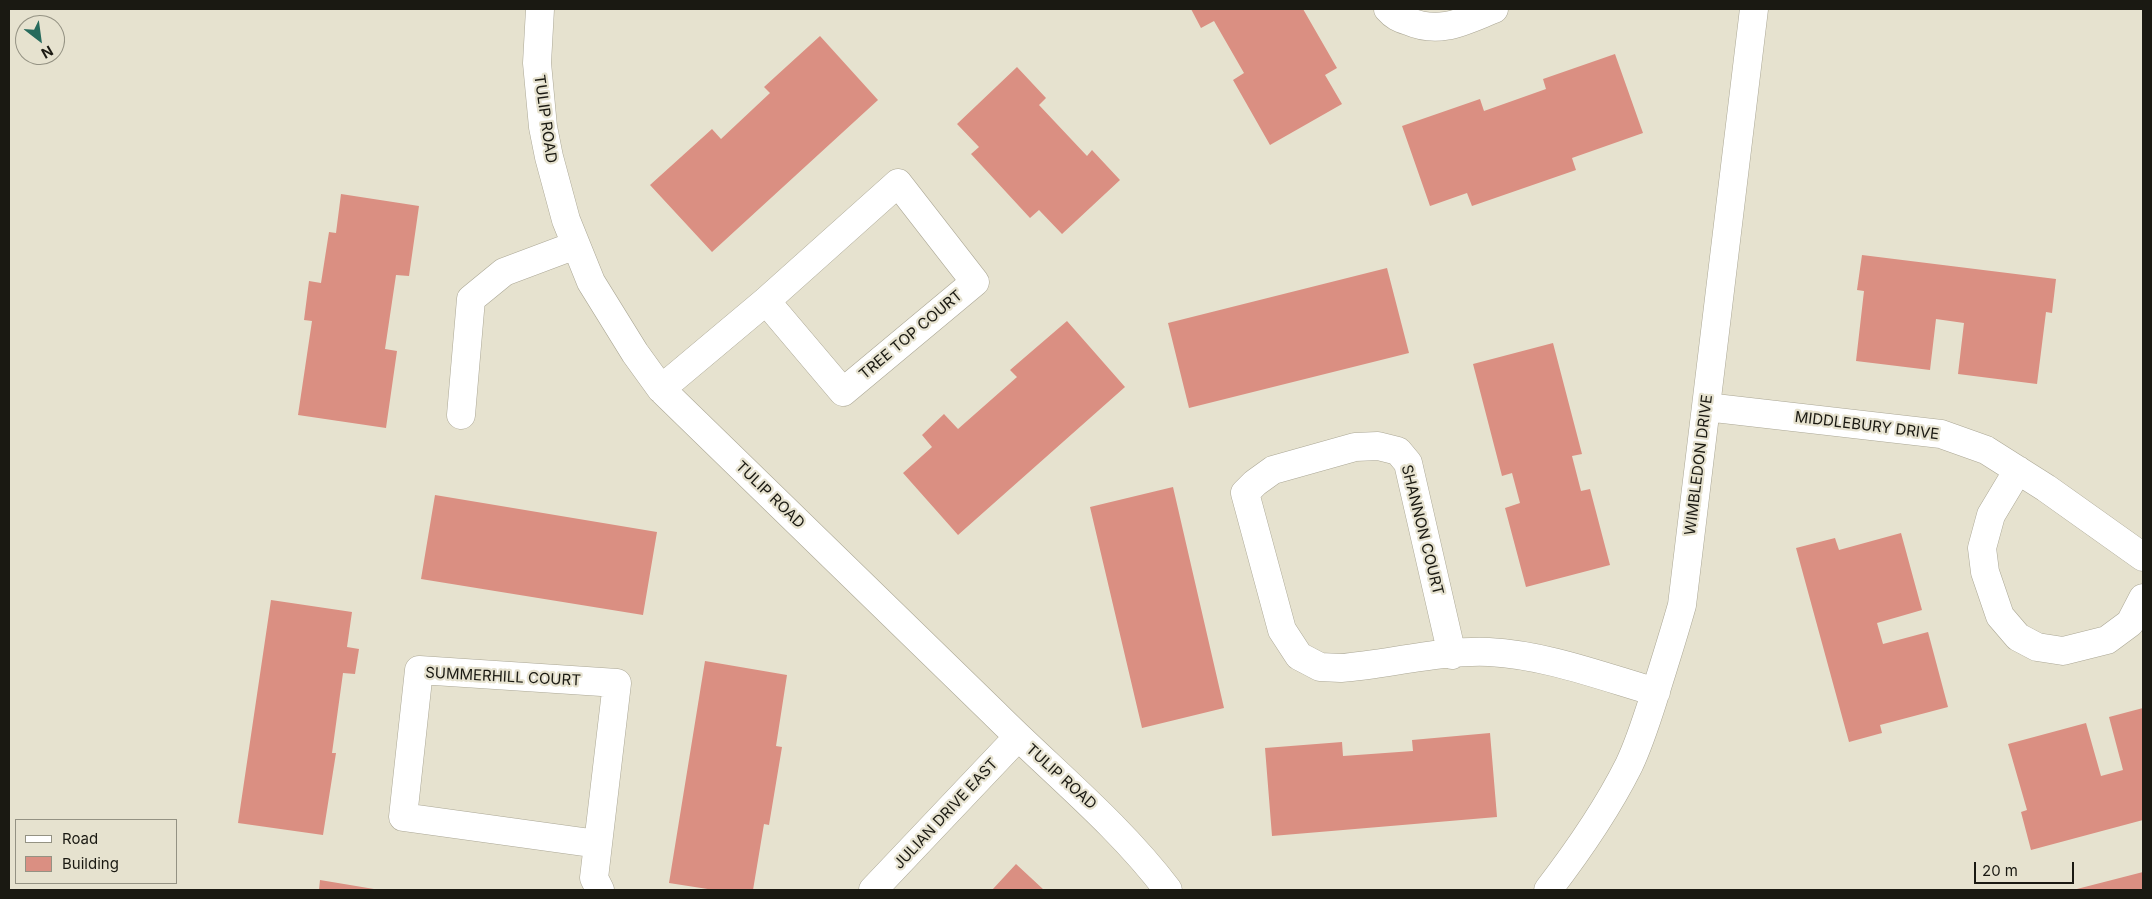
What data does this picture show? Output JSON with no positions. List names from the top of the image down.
{
  "streets": {
    "street": [
      "TULIP ROAD",
      "TREE TOP COURT",
      "MIDDLEBURY DRIVE",
      "WIMBLEDON DRIVE",
      "SHANNON COURT",
      "SUMMERHILL COURT",
      "JULIAN DRIVE EAST"
    ]
  },
  "crossings": [
    ["TULIP ROAD", "TREE TOP COURT"],
    ["TULIP ROAD", "JULIAN DRIVE EAST"],
    ["MIDDLEBURY DRIVE", "WIMBLEDON DRIVE"],
    ["WIMBLEDON DRIVE", "SHANNON COURT"]
  ],
  "legend": ["Road", "Building"],
  "scale_bar": "20 m",
  "north": "bottom right"
}
